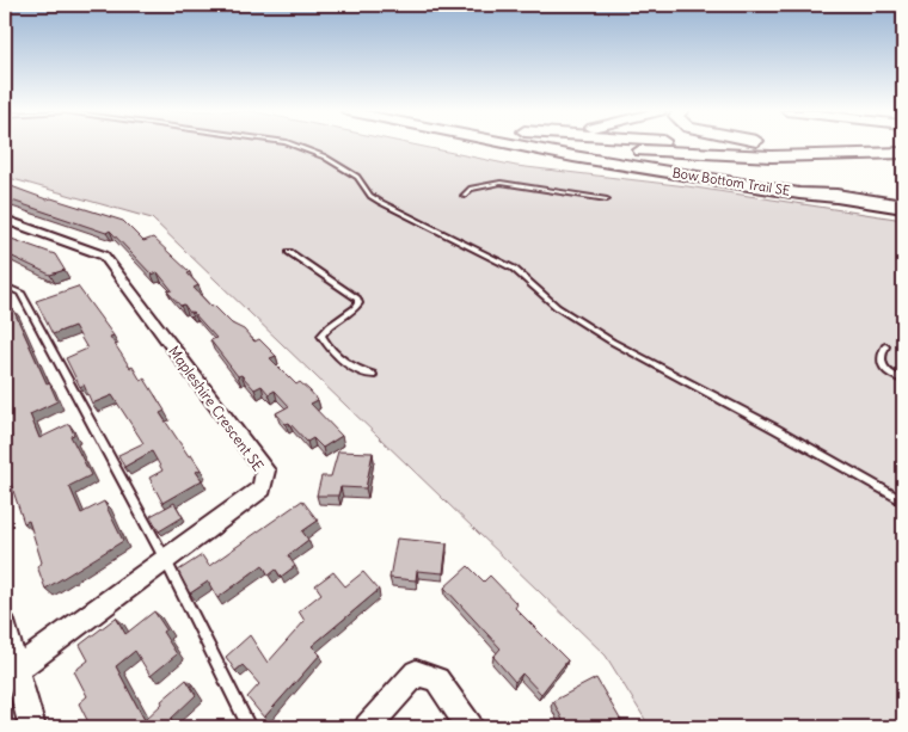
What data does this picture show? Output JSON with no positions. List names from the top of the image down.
{
  "streets": {
    "highway": ["Bow Bottom Trail SE"],
    "street": ["Mapleshire Crescent SE"]
  }
}
